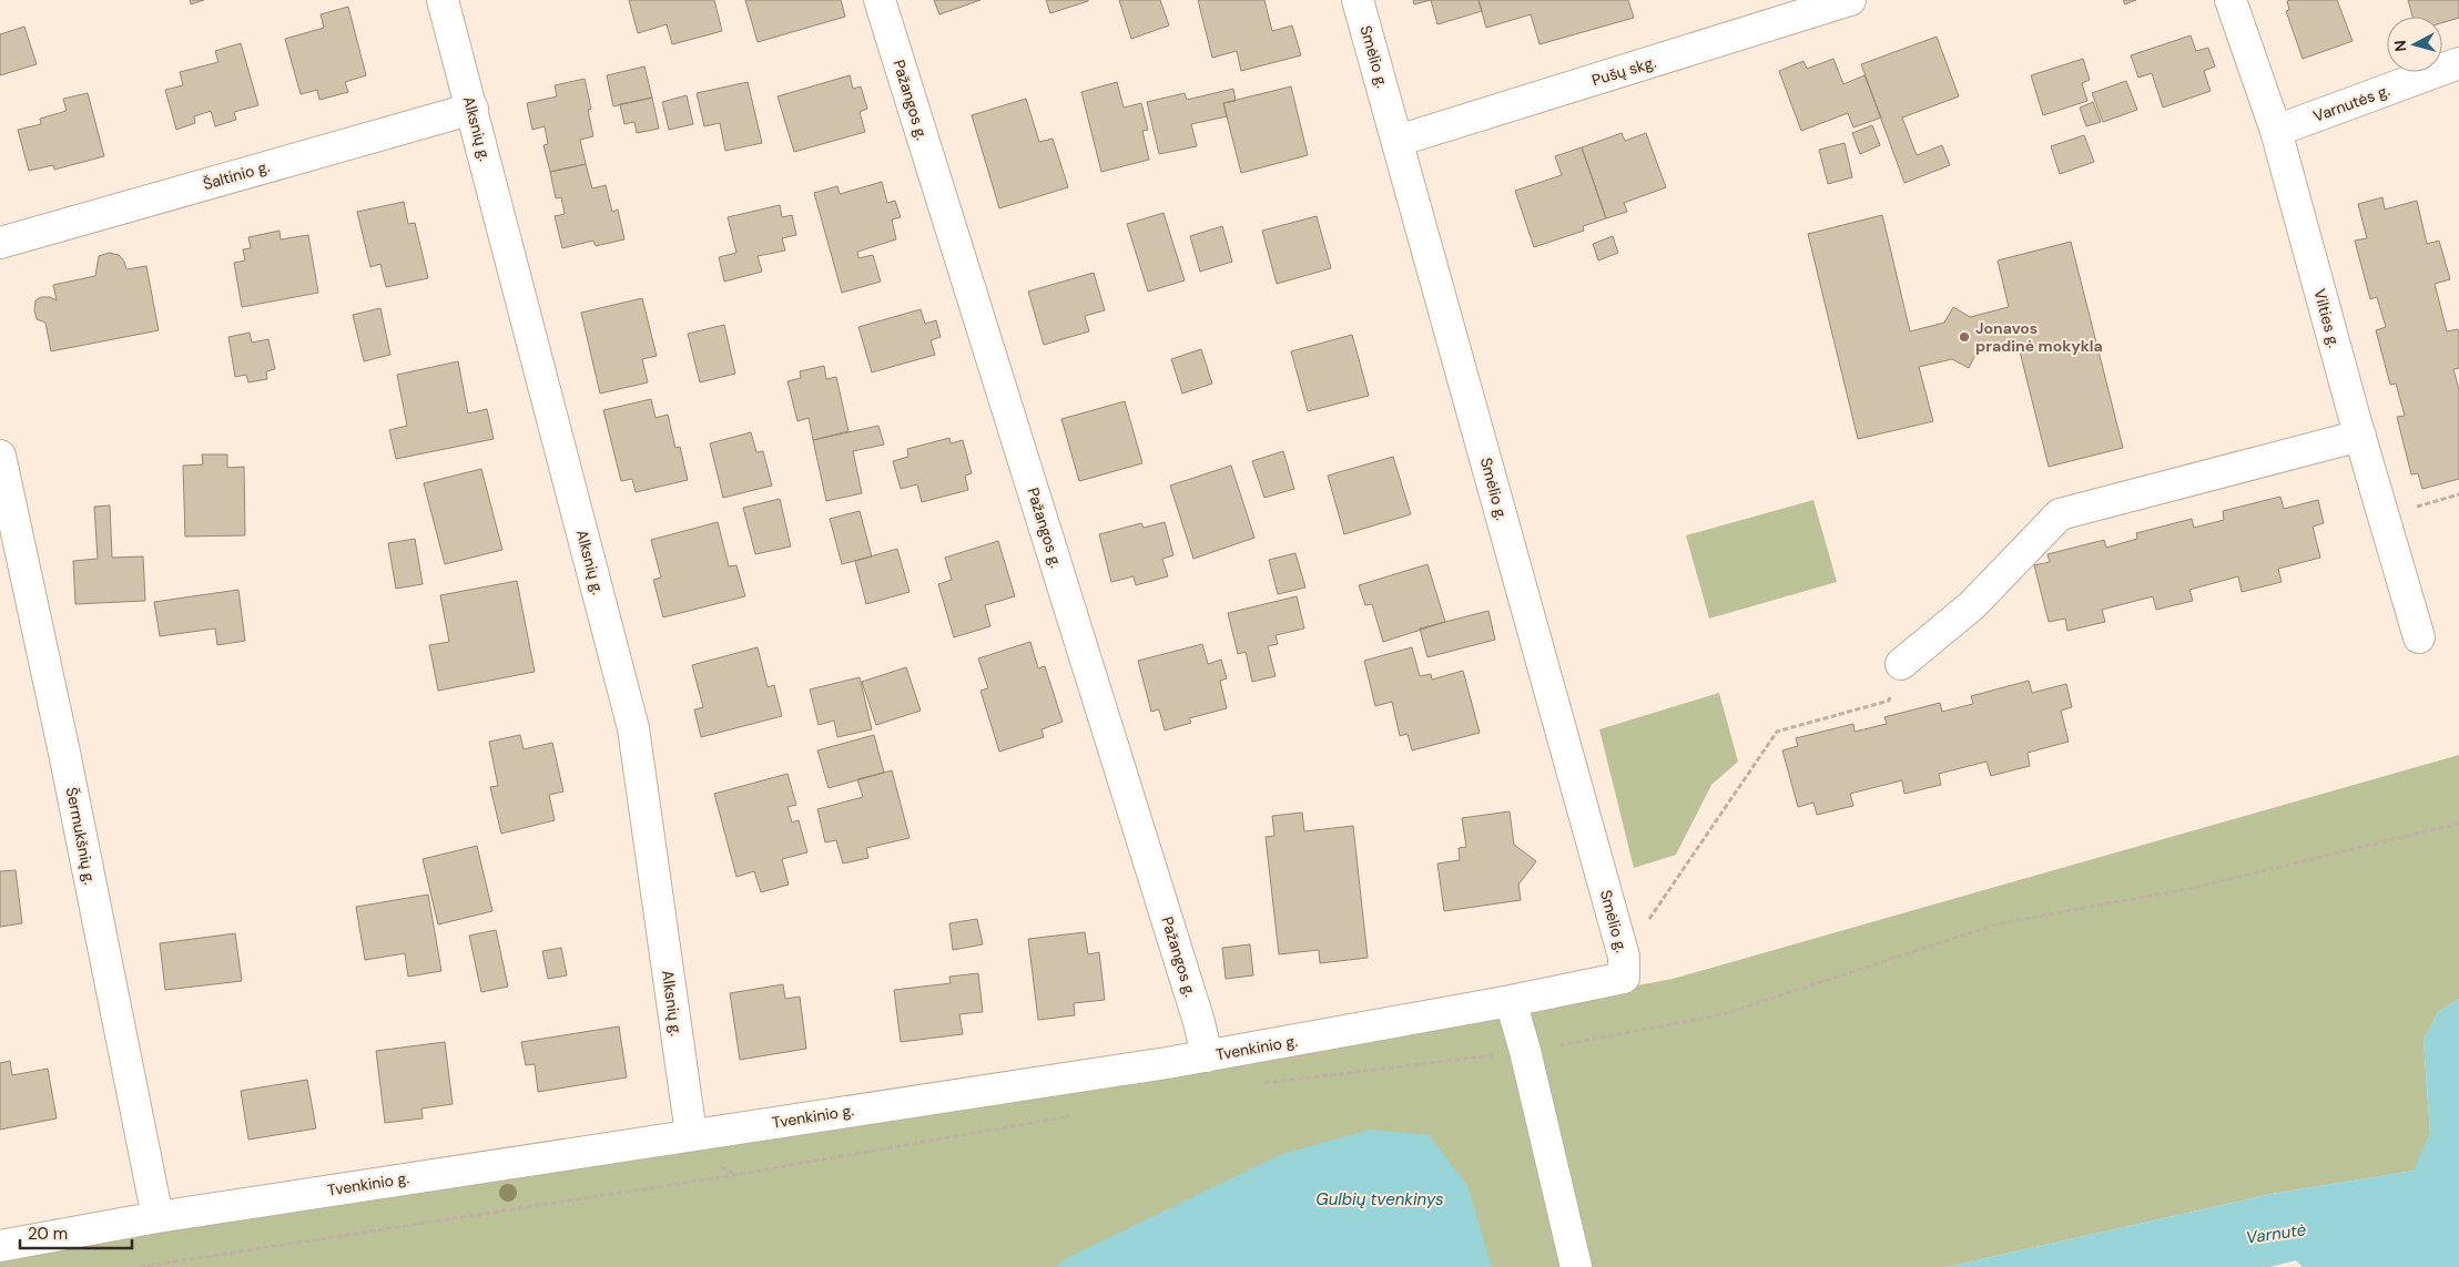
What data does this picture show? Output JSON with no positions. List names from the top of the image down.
{
  "streets": {
    "street": [
      "Smėlio g.",
      "Pušų skg.",
      "Pažangos g.",
      "Varnutės g.",
      "Alksnių g.",
      "Šaltinio g.",
      "Vilties g.",
      "Šermukšnių g.",
      "Tvenkinio g."
    ]
  },
  "crossings": [
    ["Smėlio g.", "Pušų skg."],
    ["Smėlio g.", "Tvenkinio g."],
    ["Pažangos g.", "Tvenkinio g."],
    ["Varnutės g.", "Vilties g."],
    ["Alksnių g.", "Šaltinio g."],
    ["Alksnių g.", "Tvenkinio g."],
    ["Šermukšnių g.", "Tvenkinio g."]
  ],
  "water": ["Gulbių tvenkinys", "Varnutė"],
  "places": ["Jonavos pradinė mokykla"],
  "scale_bar": "20 m",
  "north": "left"
}
